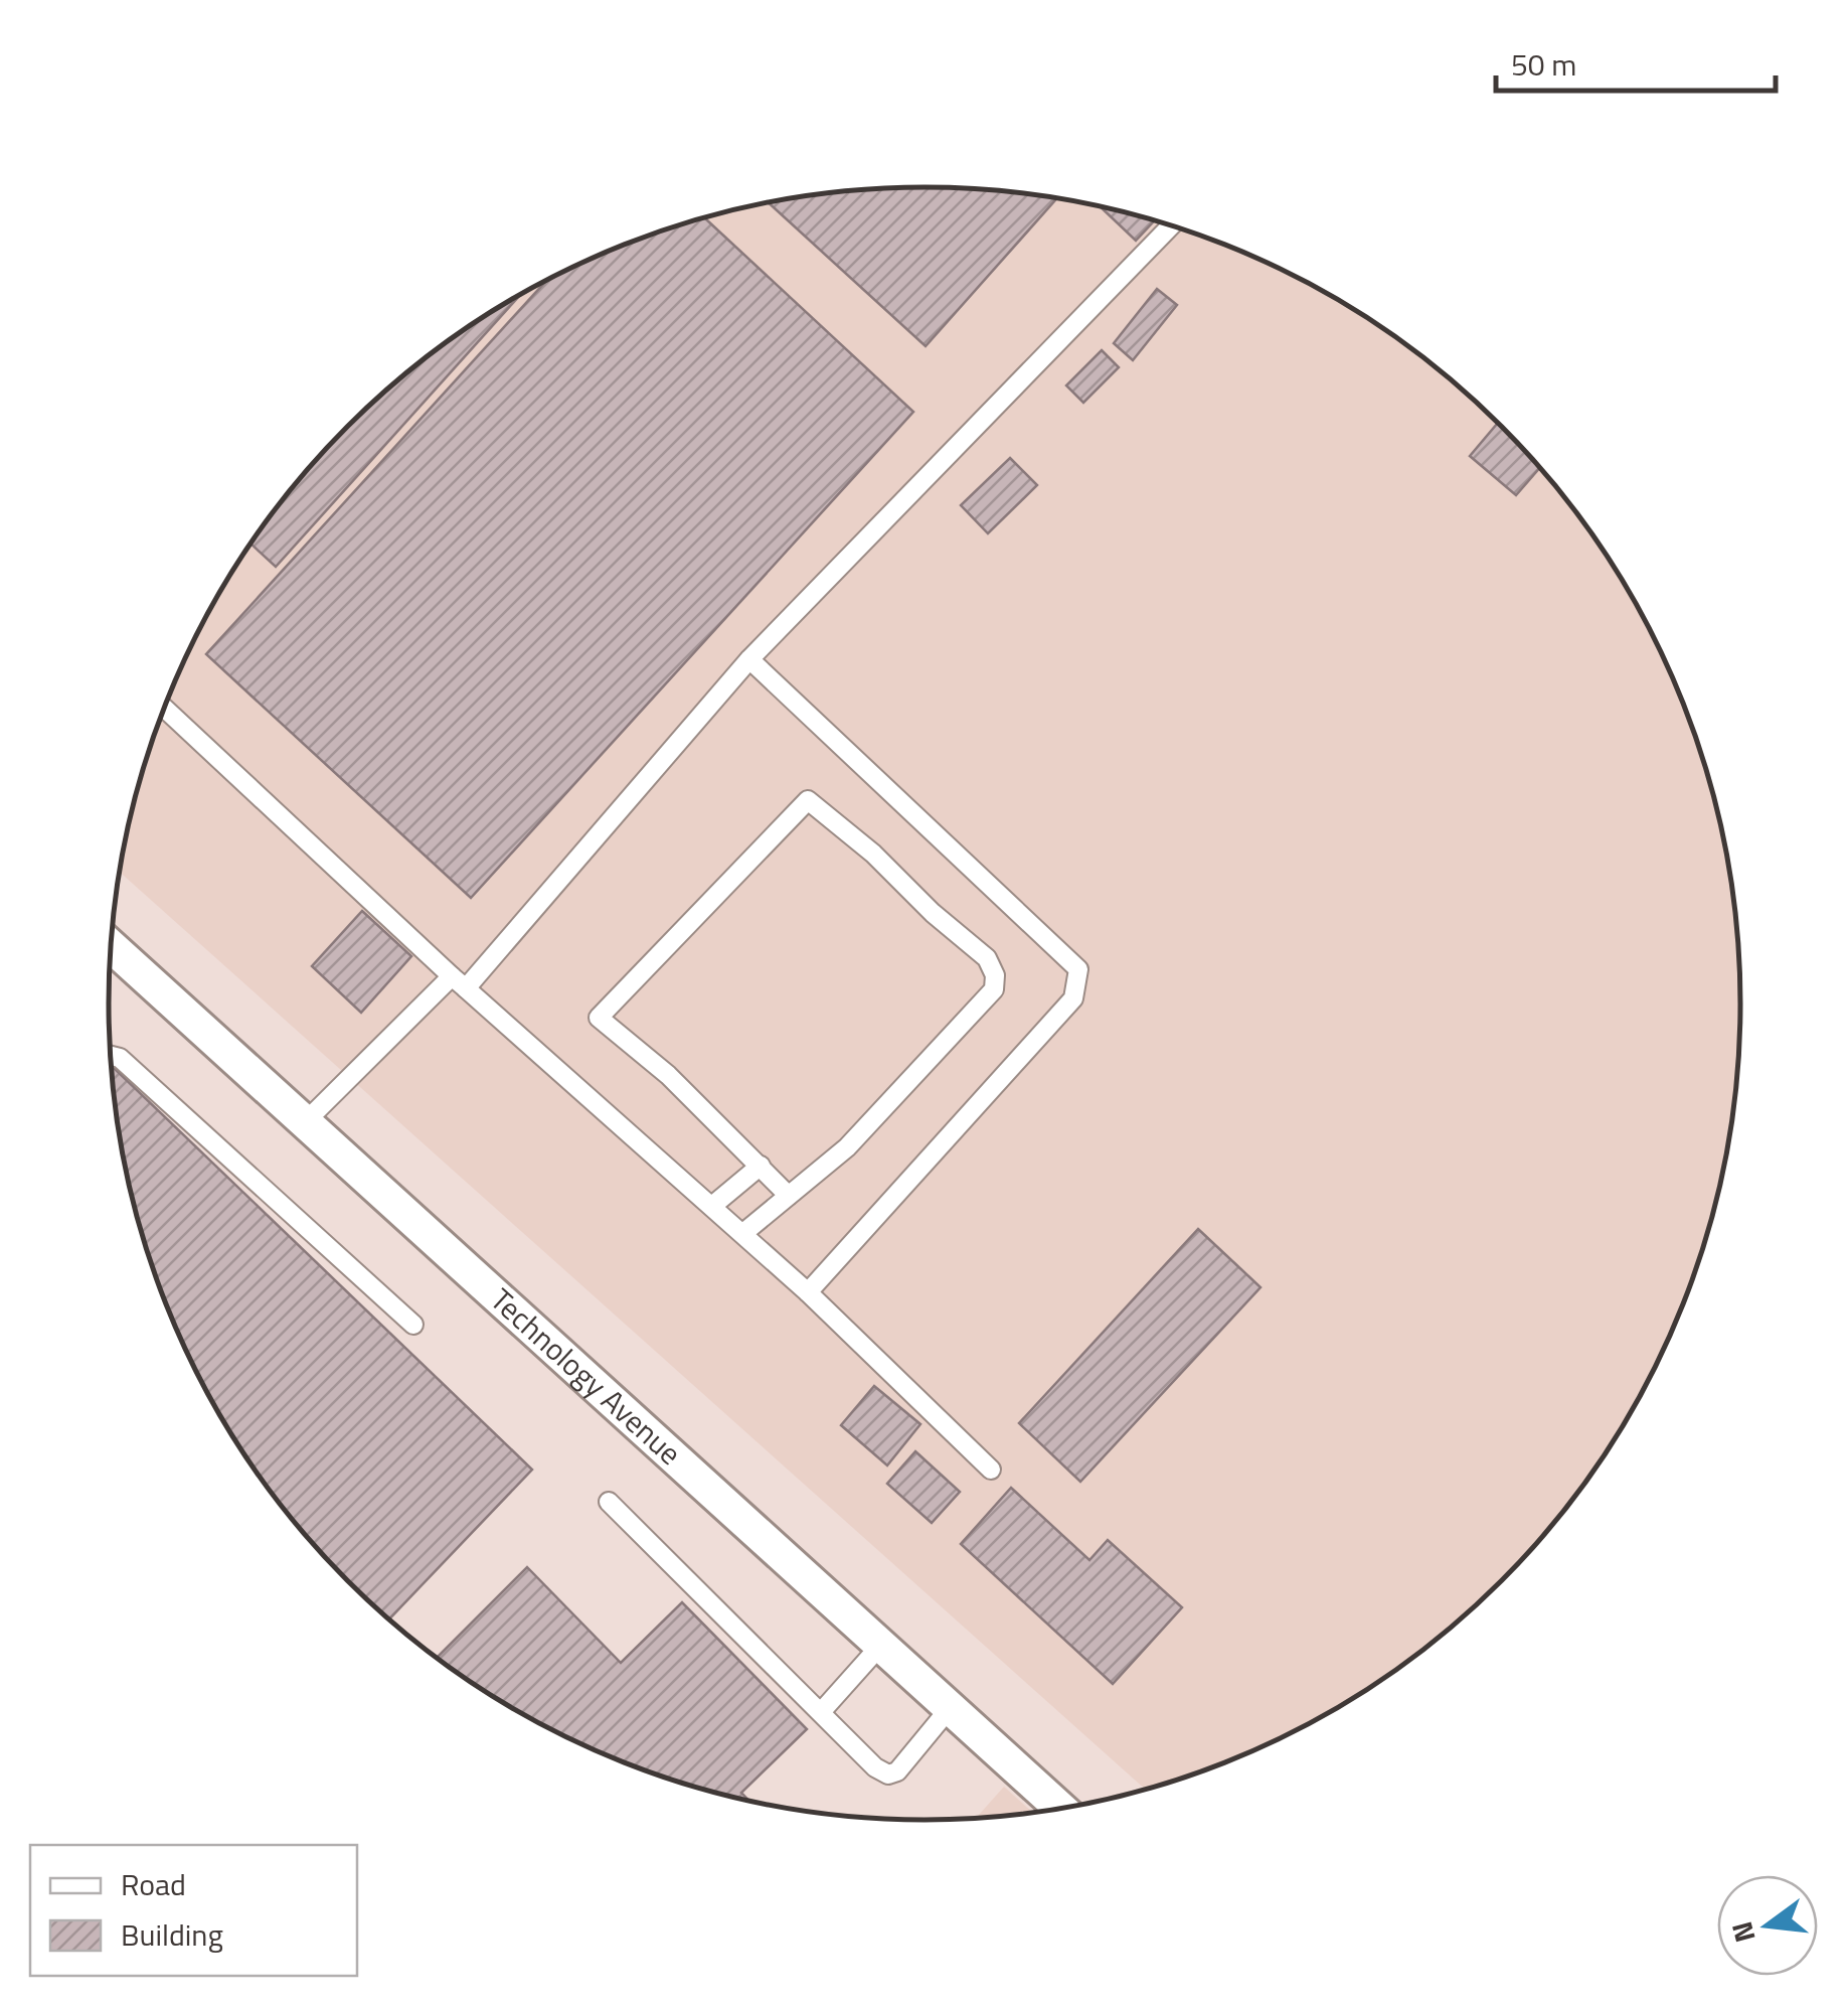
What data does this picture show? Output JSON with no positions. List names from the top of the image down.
{
  "streets": {
    "street": ["Technology Avenue"]
  },
  "legend": ["Road", "Building"],
  "scale_bar": "50 m",
  "north": "left"
}
